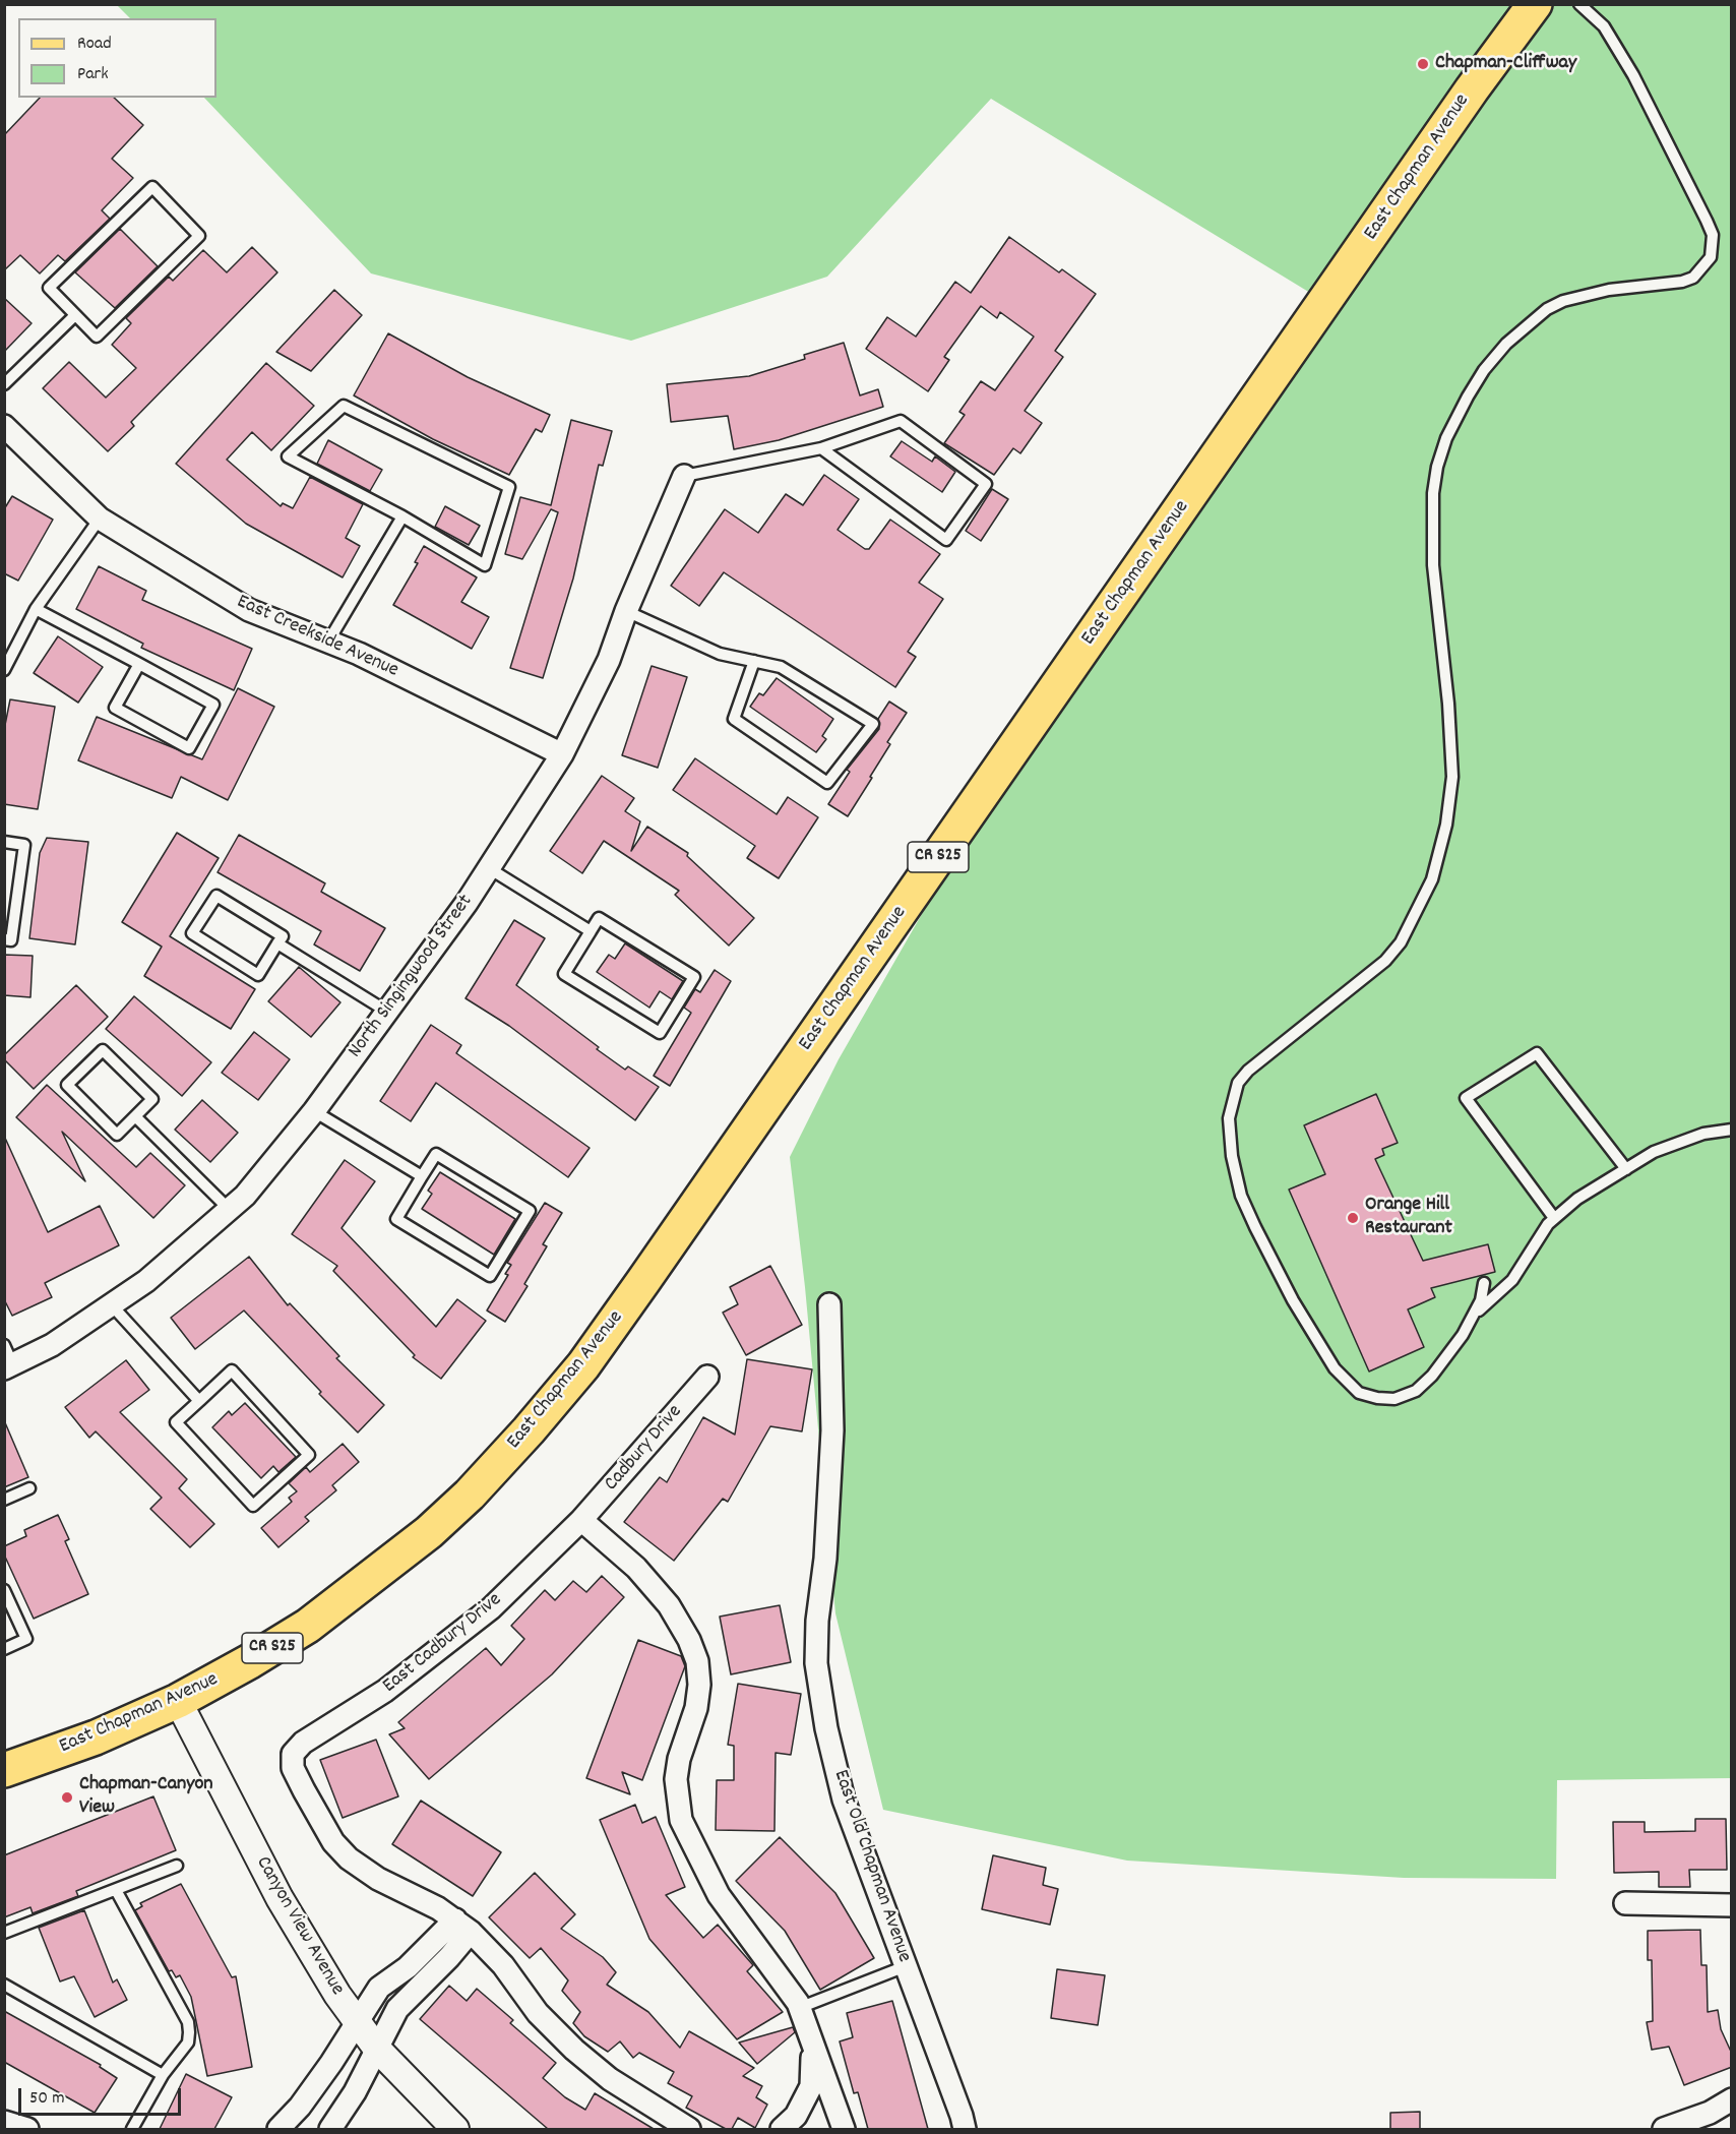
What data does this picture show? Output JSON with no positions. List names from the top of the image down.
{
  "streets": {
    "main road": ["East Chapman Avenue", "CR S25"],
    "street": [
      "East Creekside Avenue",
      "North Singingwood Street",
      "Cadbury Drive",
      "East Cadbury Drive",
      "East Old Chapman Avenue",
      "Canyon View Avenue"
    ]
  },
  "crossings": [
    ["East Chapman Avenue", "Canyon View Avenue"],
    ["East Creekside Avenue", "North Singingwood Street"],
    ["Cadbury Drive", "East Cadbury Drive"]
  ],
  "places": ["Chapman-Cliffway", "Orange Hill Restaurant", "Chapman-Canyon View"],
  "legend": ["Road", "Park"],
  "scale_bar": "50 m"
}
